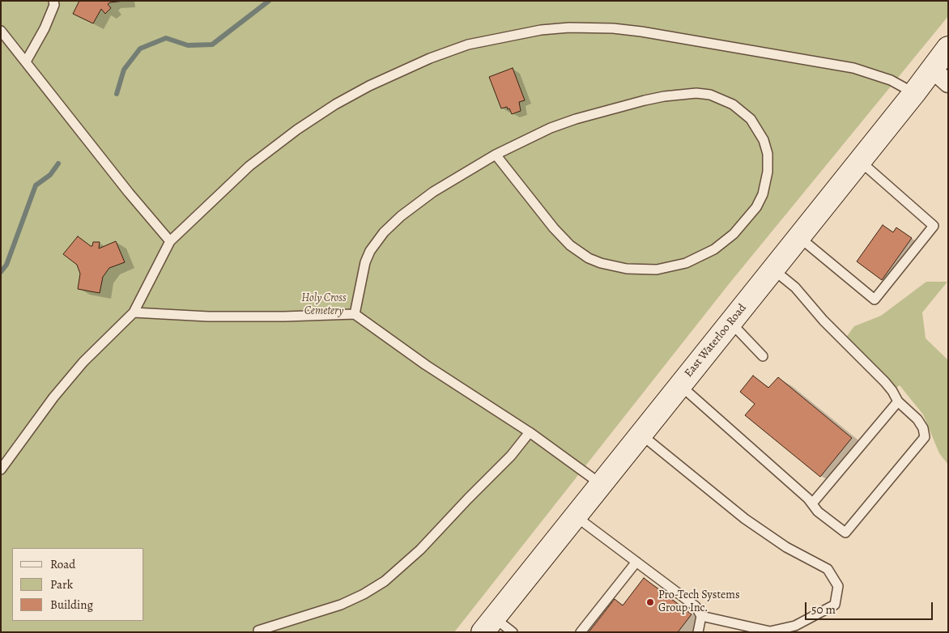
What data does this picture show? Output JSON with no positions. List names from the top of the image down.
{
  "streets": {
    "main road": ["East Waterloo Road"]
  },
  "parks": ["Holy Cross Cemetery"],
  "places": ["Pro-Tech Systems Group Inc."],
  "legend": ["Road", "Park", "Building"],
  "scale_bar": "50 m"
}
